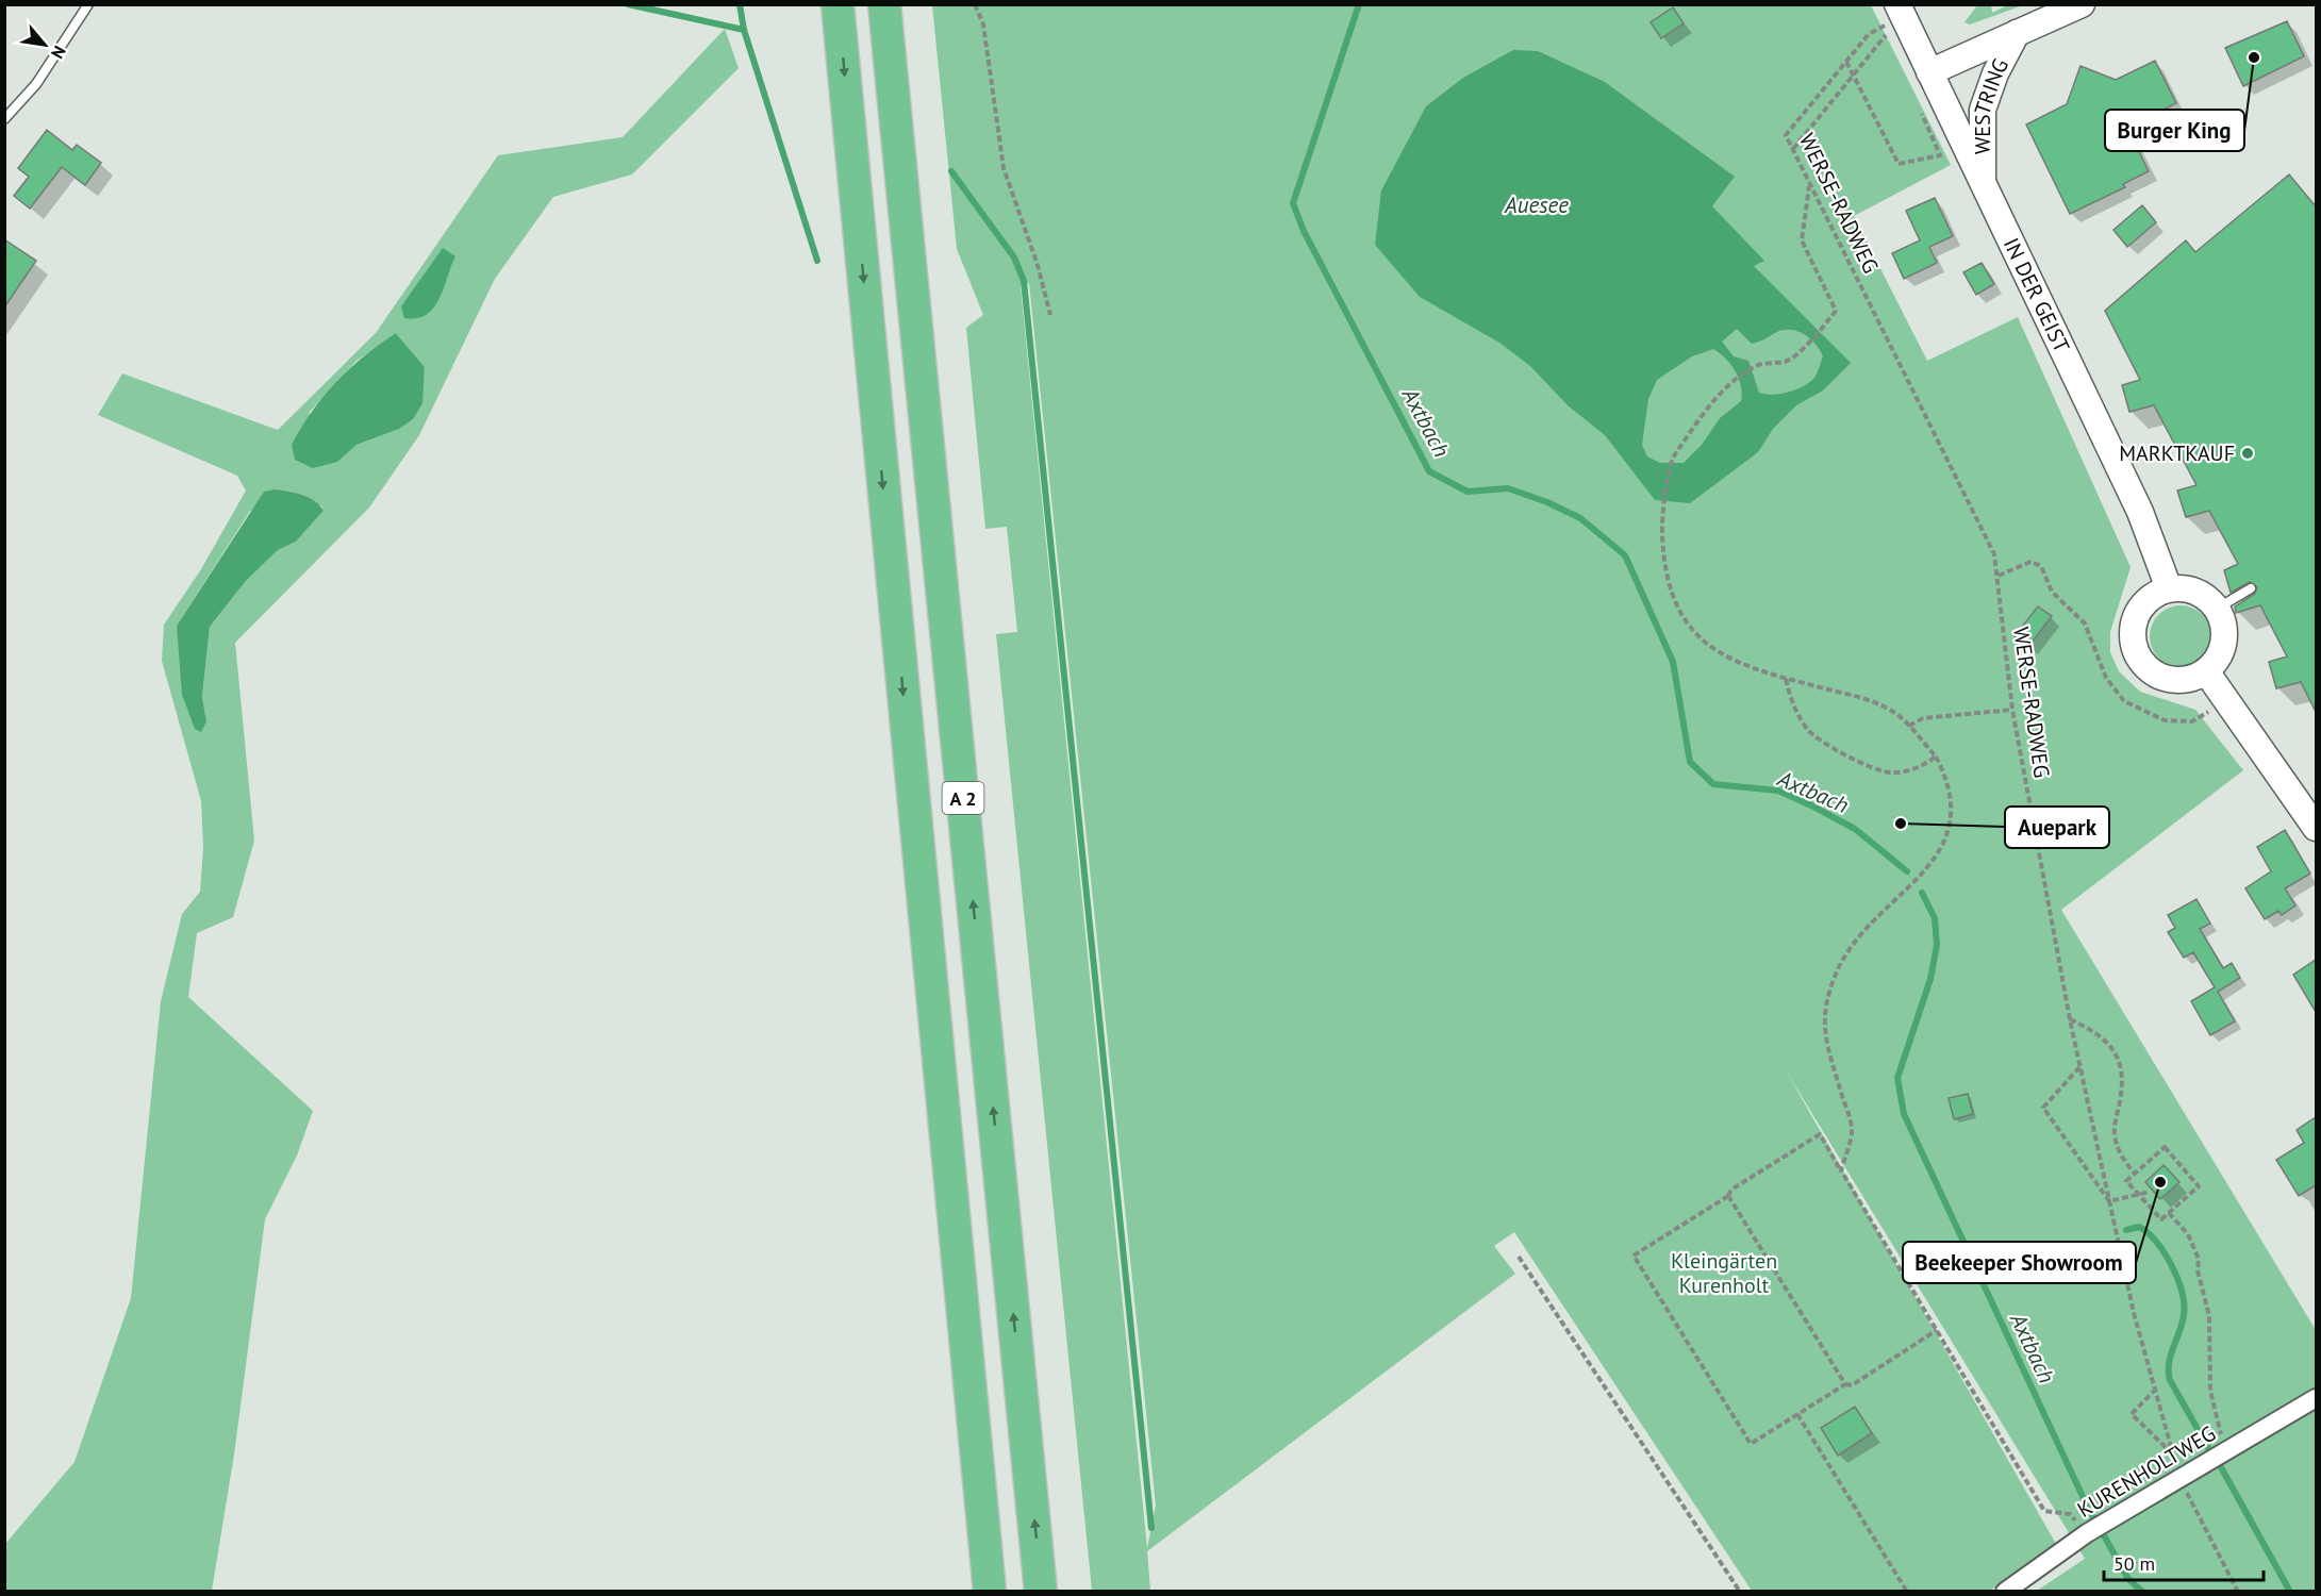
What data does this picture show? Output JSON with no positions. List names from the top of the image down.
{
  "streets": {
    "highway": ["A 2"],
    "main road": ["WESTRING", "IN DER GEIST"],
    "street": ["KURENHOLTWEG"],
    "path": ["WERSE-RADWEG"]
  },
  "crossings": [
    ["WESTRING", "IN DER GEIST"],
    ["WERSE-RADWEG", "KURENHOLTWEG"]
  ],
  "water": ["Auesee", "Axtbach"],
  "parks": ["Kleingärten Kurenholt"],
  "places": [
    "Burger King",
    "MARKTKAUF",
    "Auepark",
    "Beekeeper Showroom"
  ],
  "scale_bar": "50 m",
  "north": "bottom right"
}
